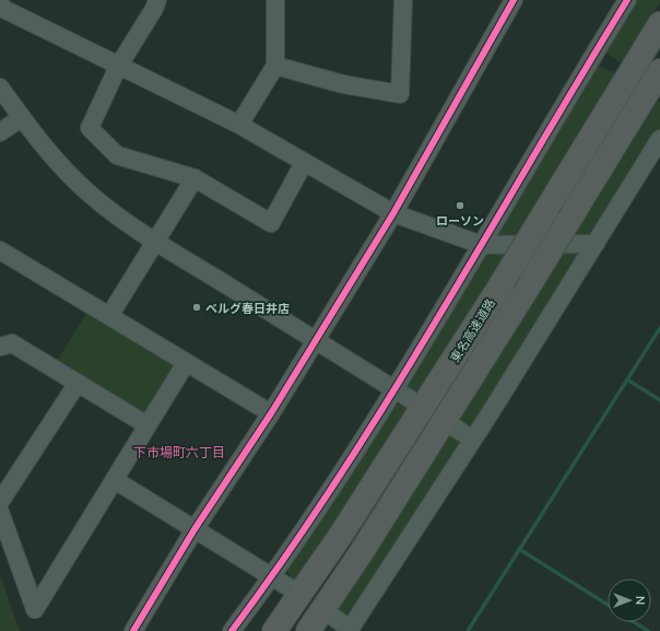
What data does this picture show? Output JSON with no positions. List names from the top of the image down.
{
  "streets": {
    "highway": ["東名高速道路"]
  },
  "districts": ["下市場町六丁目"],
  "places": ["ローソン", "ベルグ春日井店"],
  "north": "right"
}
